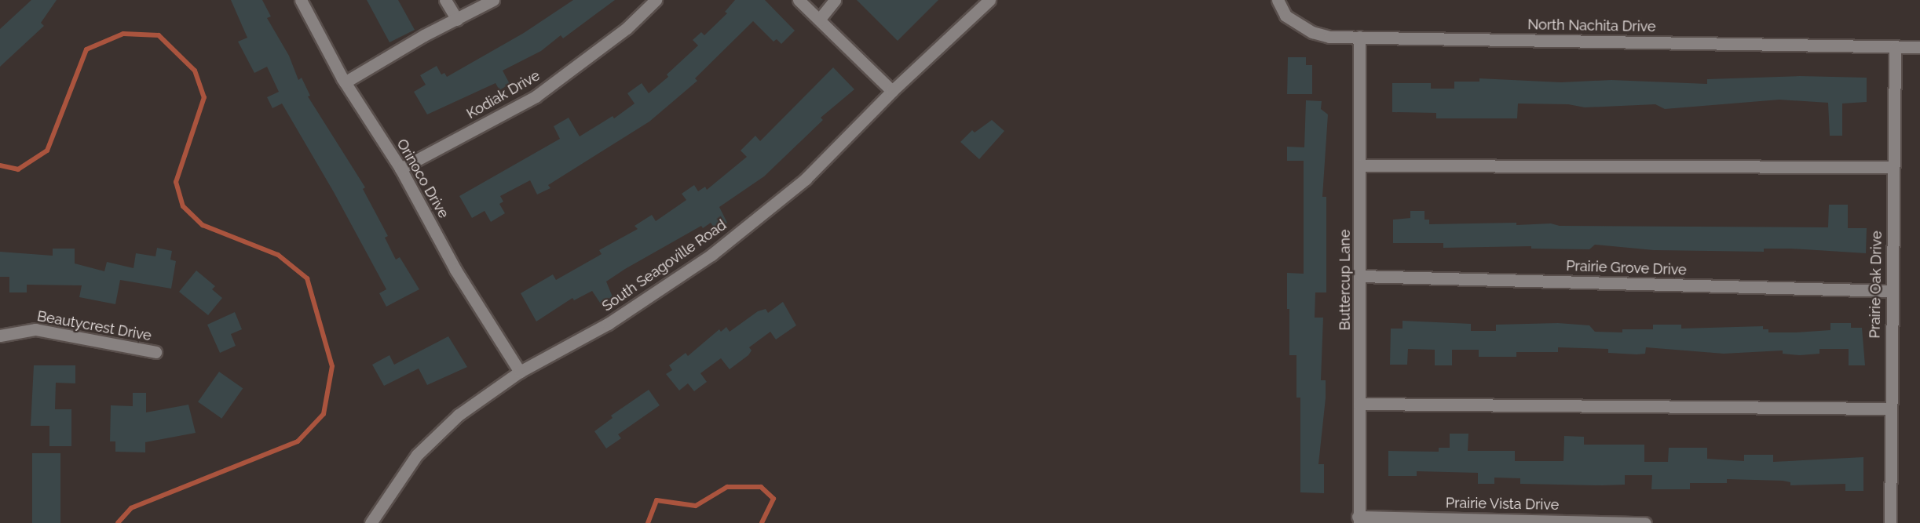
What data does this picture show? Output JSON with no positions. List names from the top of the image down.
{
  "streets": {
    "street": [
      "North Nachita Drive",
      "Kodiak Drive",
      "Orinoco Drive",
      "South Seagoville Road",
      "Prairie Grove Drive",
      "Buttercup Lane",
      "Prairie Oak Drive",
      "Beautycrest Drive",
      "Prairie Vista Drive"
    ]
  },
  "crossings": [
    ["North Nachita Drive", "Buttercup Lane"],
    ["North Nachita Drive", "Prairie Oak Drive"],
    ["Kodiak Drive", "Orinoco Drive"],
    ["Orinoco Drive", "South Seagoville Road"],
    ["Prairie Grove Drive", "Buttercup Lane"],
    ["Prairie Grove Drive", "Prairie Oak Drive"],
    ["Buttercup Lane", "Prairie Vista Drive"]
  ]
}
